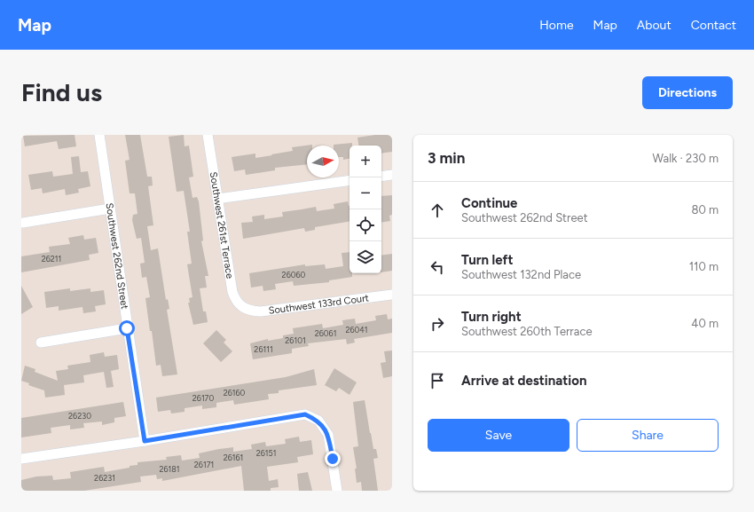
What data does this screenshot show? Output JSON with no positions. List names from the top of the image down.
{
  "streets": {
    "street": ["Southwest 261st Terrace", "Southwest 262nd Street", "Southwest 133rd Court"]
  },
  "crossings": [
    ["Southwest 261st Terrace", "Southwest 133rd Court"]
  ],
  "house_numbers": [
    "26211",
    "26060",
    "26041",
    "26061",
    "26101",
    "26111",
    "26160",
    "26170",
    "26230",
    "26151",
    "26161",
    "26171",
    "26181",
    "26231"
  ],
  "north": "right",
  "page": {
    "header": "Map",
    "nav": [
      "Home",
      "Map",
      "About",
      "Contact"
    ],
    "buttons": [
      "Directions",
      ["Save", "Share"]
    ],
    "title": "Find us",
    "heading": ["3 min", "Walk · 230 m"],
    "map_buttons": ["+", "−"],
    "list": [
      ["Continue", "Southwest 262nd Street", "80 m"],
      ["Turn left", "Southwest 132nd Place", "110 m"],
      ["Turn right", "Southwest 260th Terrace", "40 m"],
      "Arrive at destination"
    ]
  }
}
